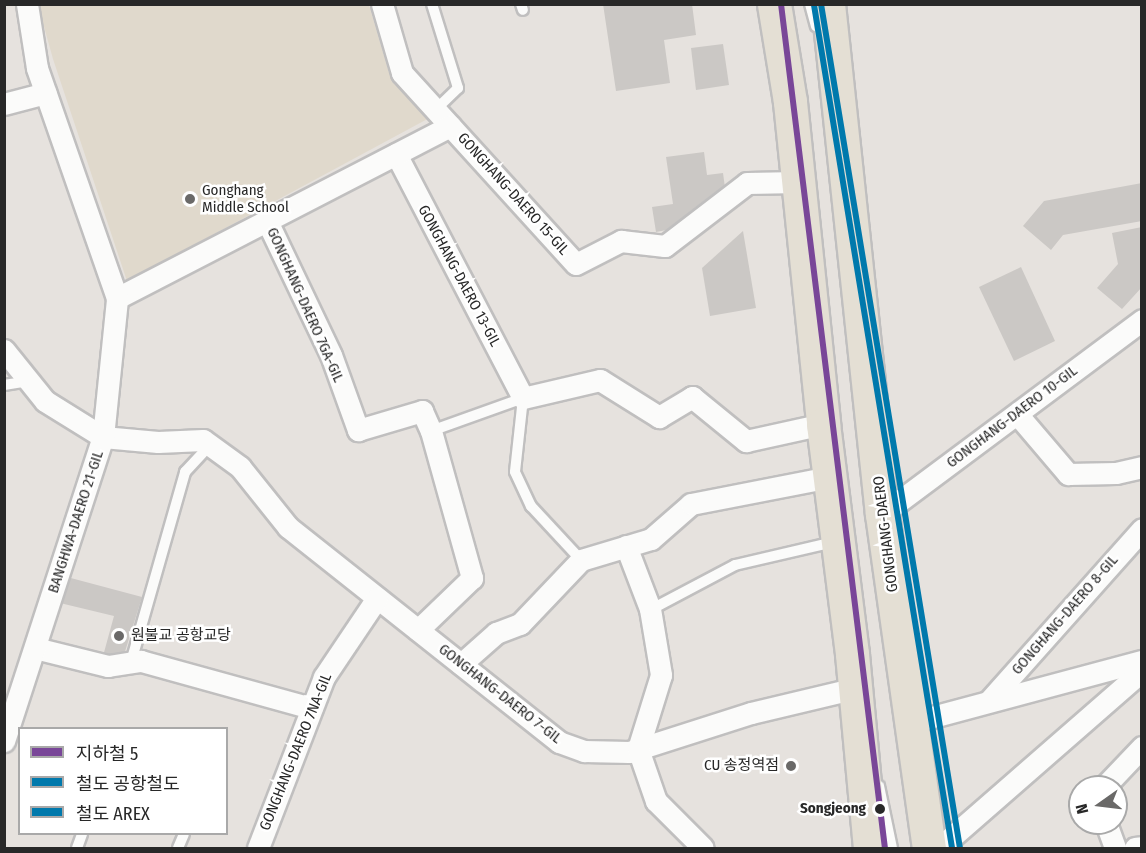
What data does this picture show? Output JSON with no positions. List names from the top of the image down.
{
  "streets": {
    "main road": ["GONGHANG-DAERO"],
    "street": [
      "GONGHANG-DAERO 15-GIL",
      "GONGHANG-DAERO 13-GIL",
      "GONGHANG-DAERO 7GA-GIL",
      "GONGHANG-DAERO 10-GIL",
      "BANGHWA-DAERO 21-GIL",
      "GONGHANG-DAERO 8-GIL",
      "GONGHANG-DAERO 7-GIL",
      "GONGHANG-DAERO 7NA-GIL"
    ]
  },
  "crossings": [
    ["GONGHANG-DAERO 7GA-GIL", "GONGHANG-DAERO 7-GIL"],
    ["GONGHANG-DAERO 10-GIL", "GONGHANG-DAERO"],
    ["BANGHWA-DAERO 21-GIL", "GONGHANG-DAERO 7-GIL"],
    ["GONGHANG-DAERO", "GONGHANG-DAERO 8-GIL"],
    ["GONGHANG-DAERO 7-GIL", "GONGHANG-DAERO 7NA-GIL"]
  ],
  "places": [
    "Gonghang Middle School",
    "원불교 공항교당",
    "CU 송정역점",
    "Songjeong"
  ],
  "lines": ["metro line 5", "rail line 공항철도", "rail line AREX"],
  "legend": ["지하철 5", "철도 공항철도", "철도 AREX"],
  "north": "left"
}
